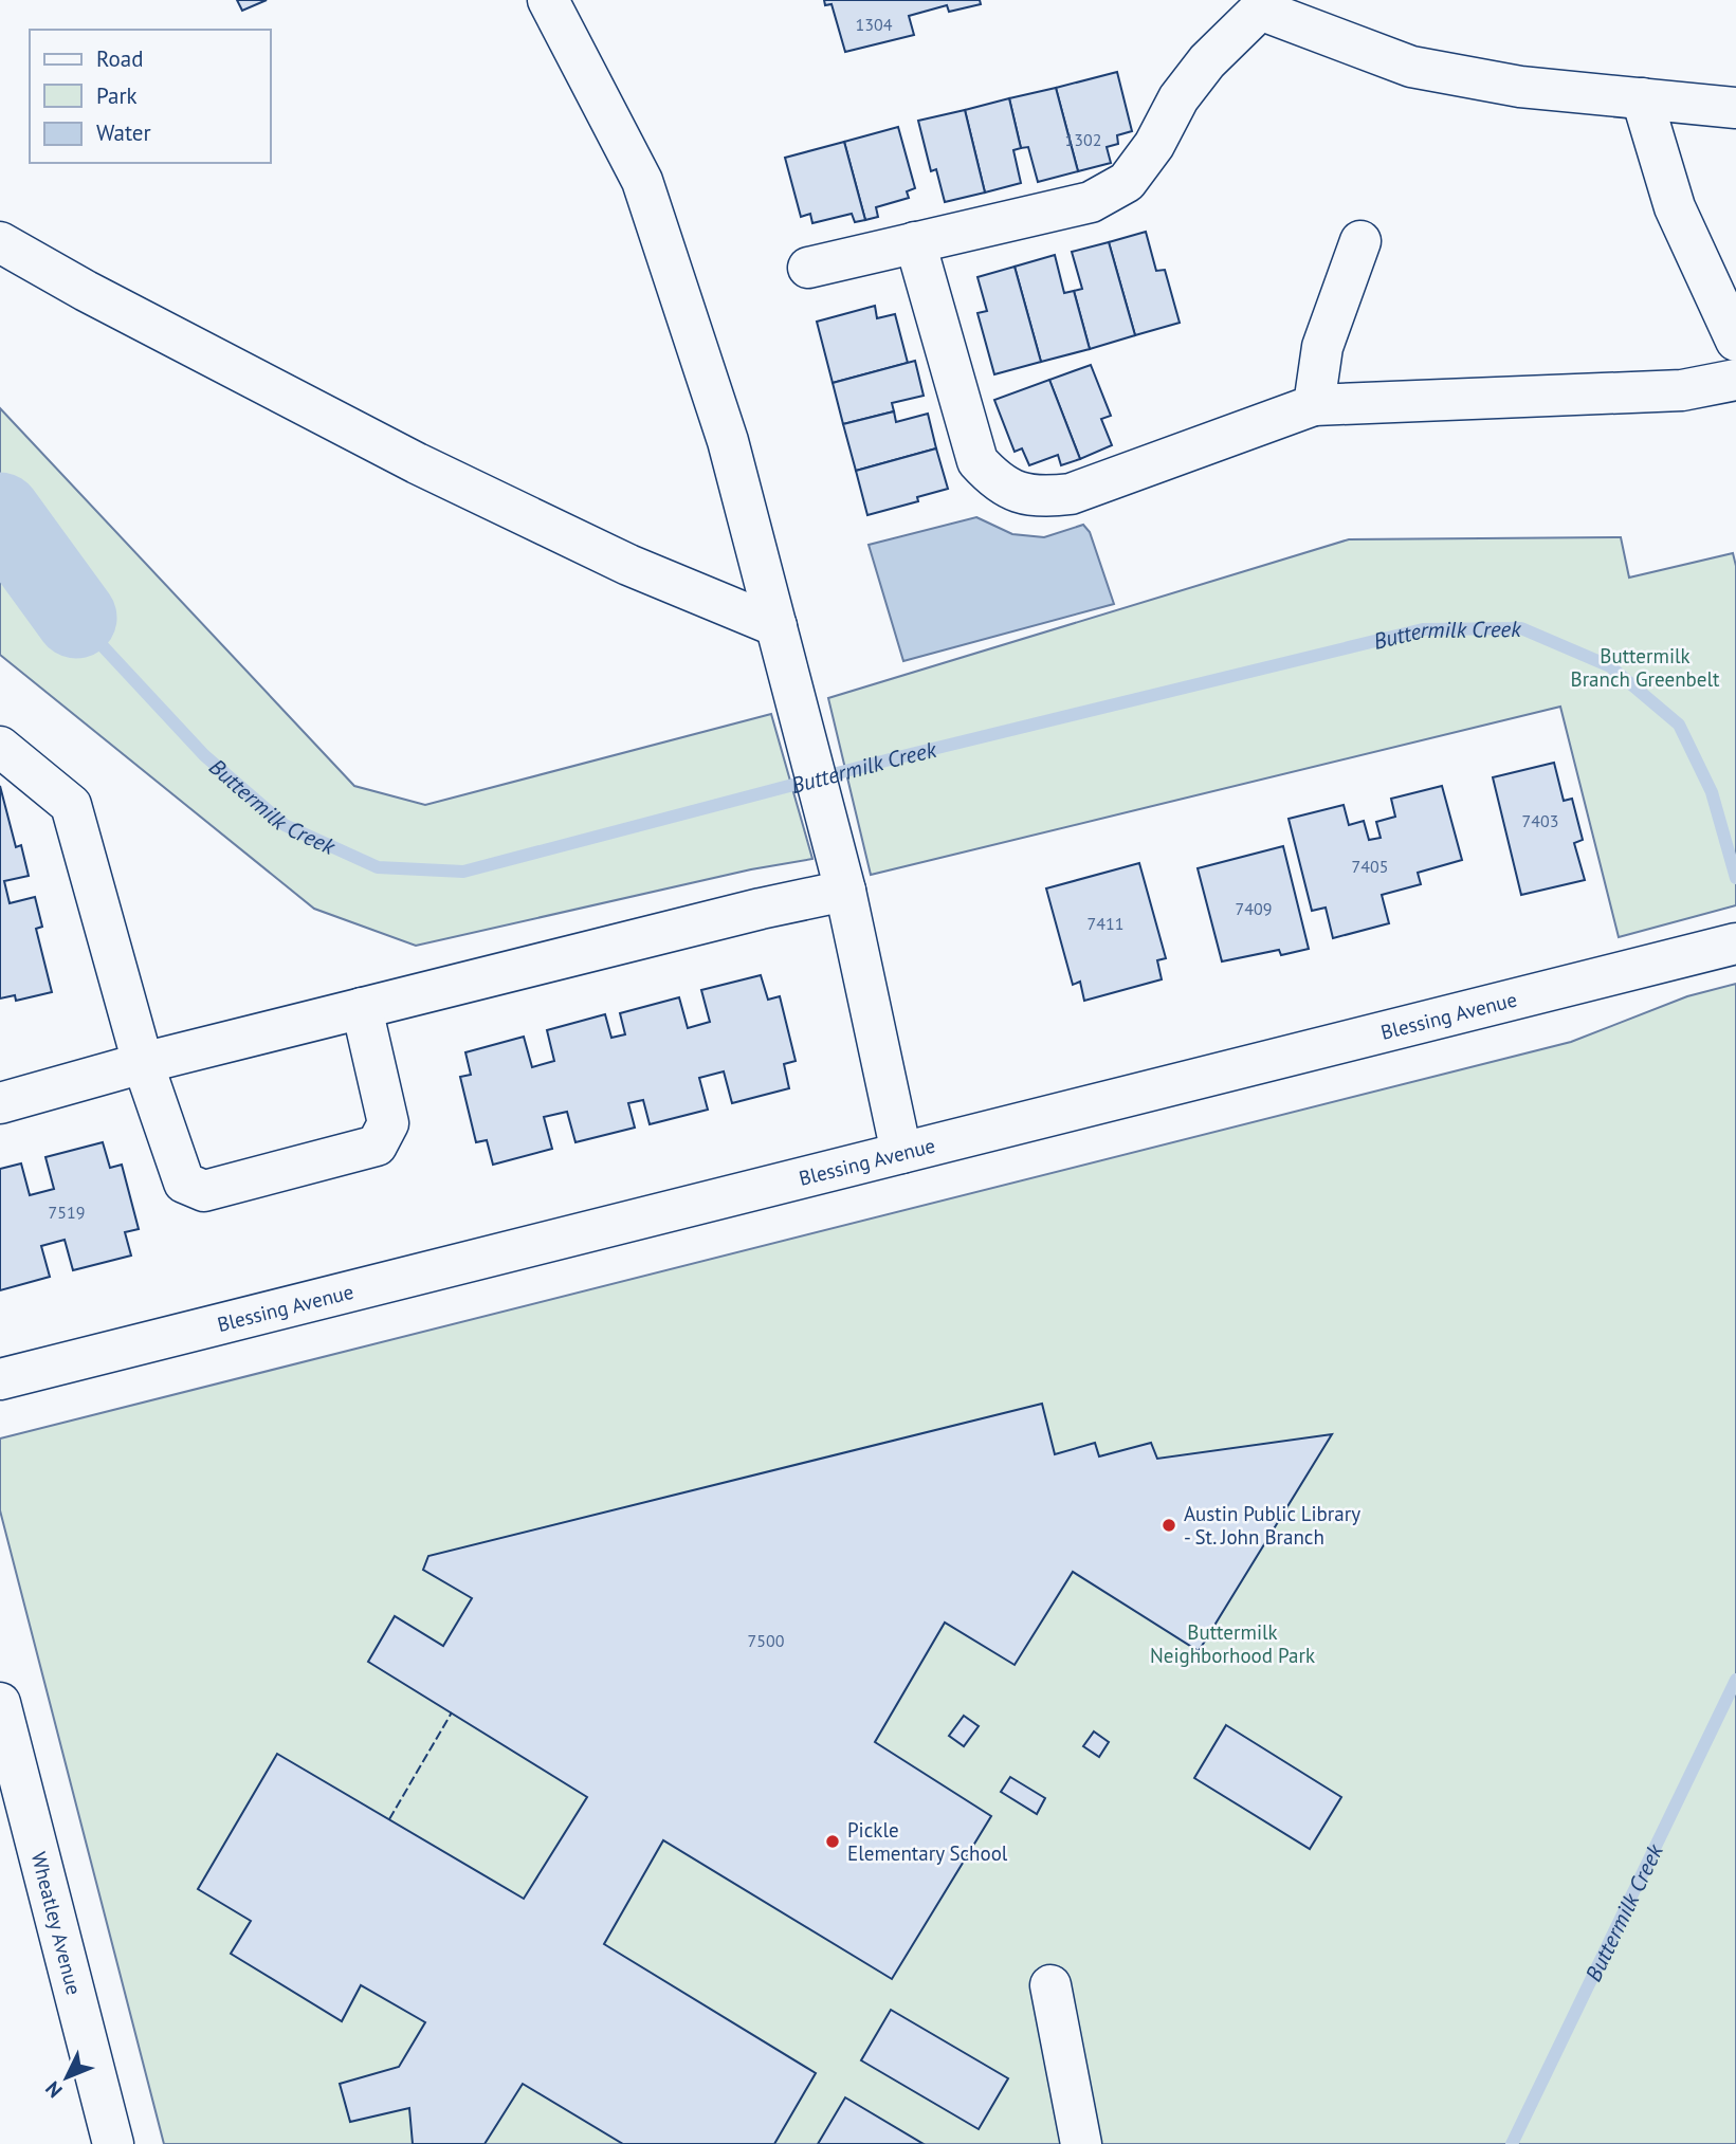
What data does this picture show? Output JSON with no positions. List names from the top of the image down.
{
  "streets": {
    "street": ["Blessing Avenue", "Wheatley Avenue"]
  },
  "water": ["Buttermilk Creek"],
  "parks": ["Buttermilk Branch Greenbelt", "Buttermilk Neighborhood Park"],
  "places": ["Austin Public Library - St. John Branch", "Pickle Elementary School"],
  "house_numbers": [
    "1304",
    "1302",
    "7403",
    "7405",
    "7409",
    "7411",
    "7519",
    "7500"
  ],
  "legend": ["Road", "Park", "Water"],
  "north": "bottom left"
}
